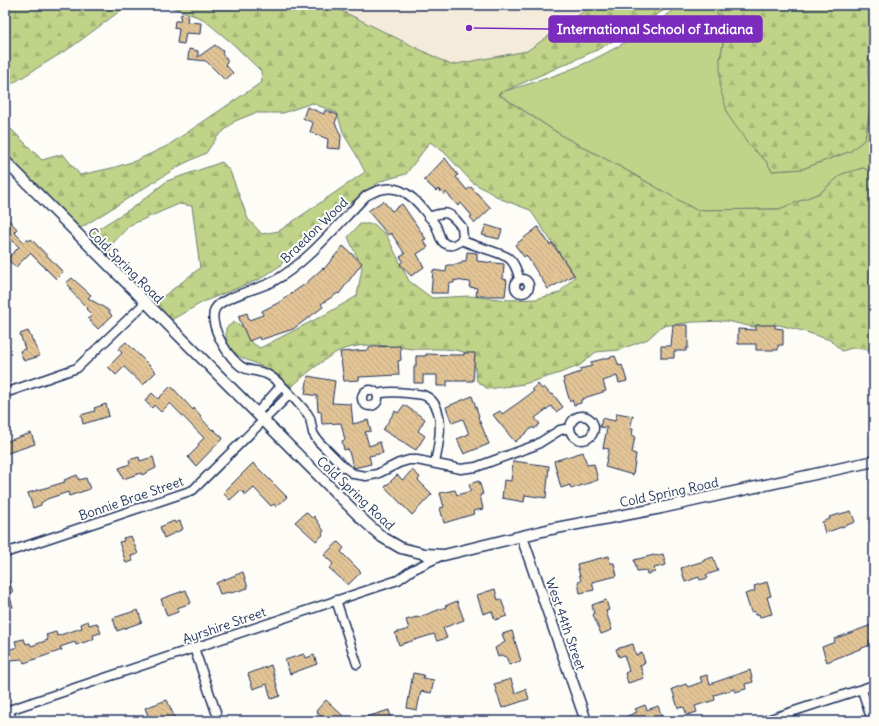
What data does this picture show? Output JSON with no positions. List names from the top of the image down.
{
  "streets": {
    "street": [
      "Braedon Wood",
      "Cold Spring Road",
      "Bonnie Brae Street",
      "West 44th Street",
      "Ayrshire Street"
    ]
  },
  "crossings": [
    ["Braedon Wood", "Bonnie Brae Street"],
    ["Cold Spring Road", "Bonnie Brae Street"],
    ["Cold Spring Road", "West 44th Street"],
    ["Cold Spring Road", "Ayrshire Street"]
  ],
  "places": ["International School of Indiana"]
}
